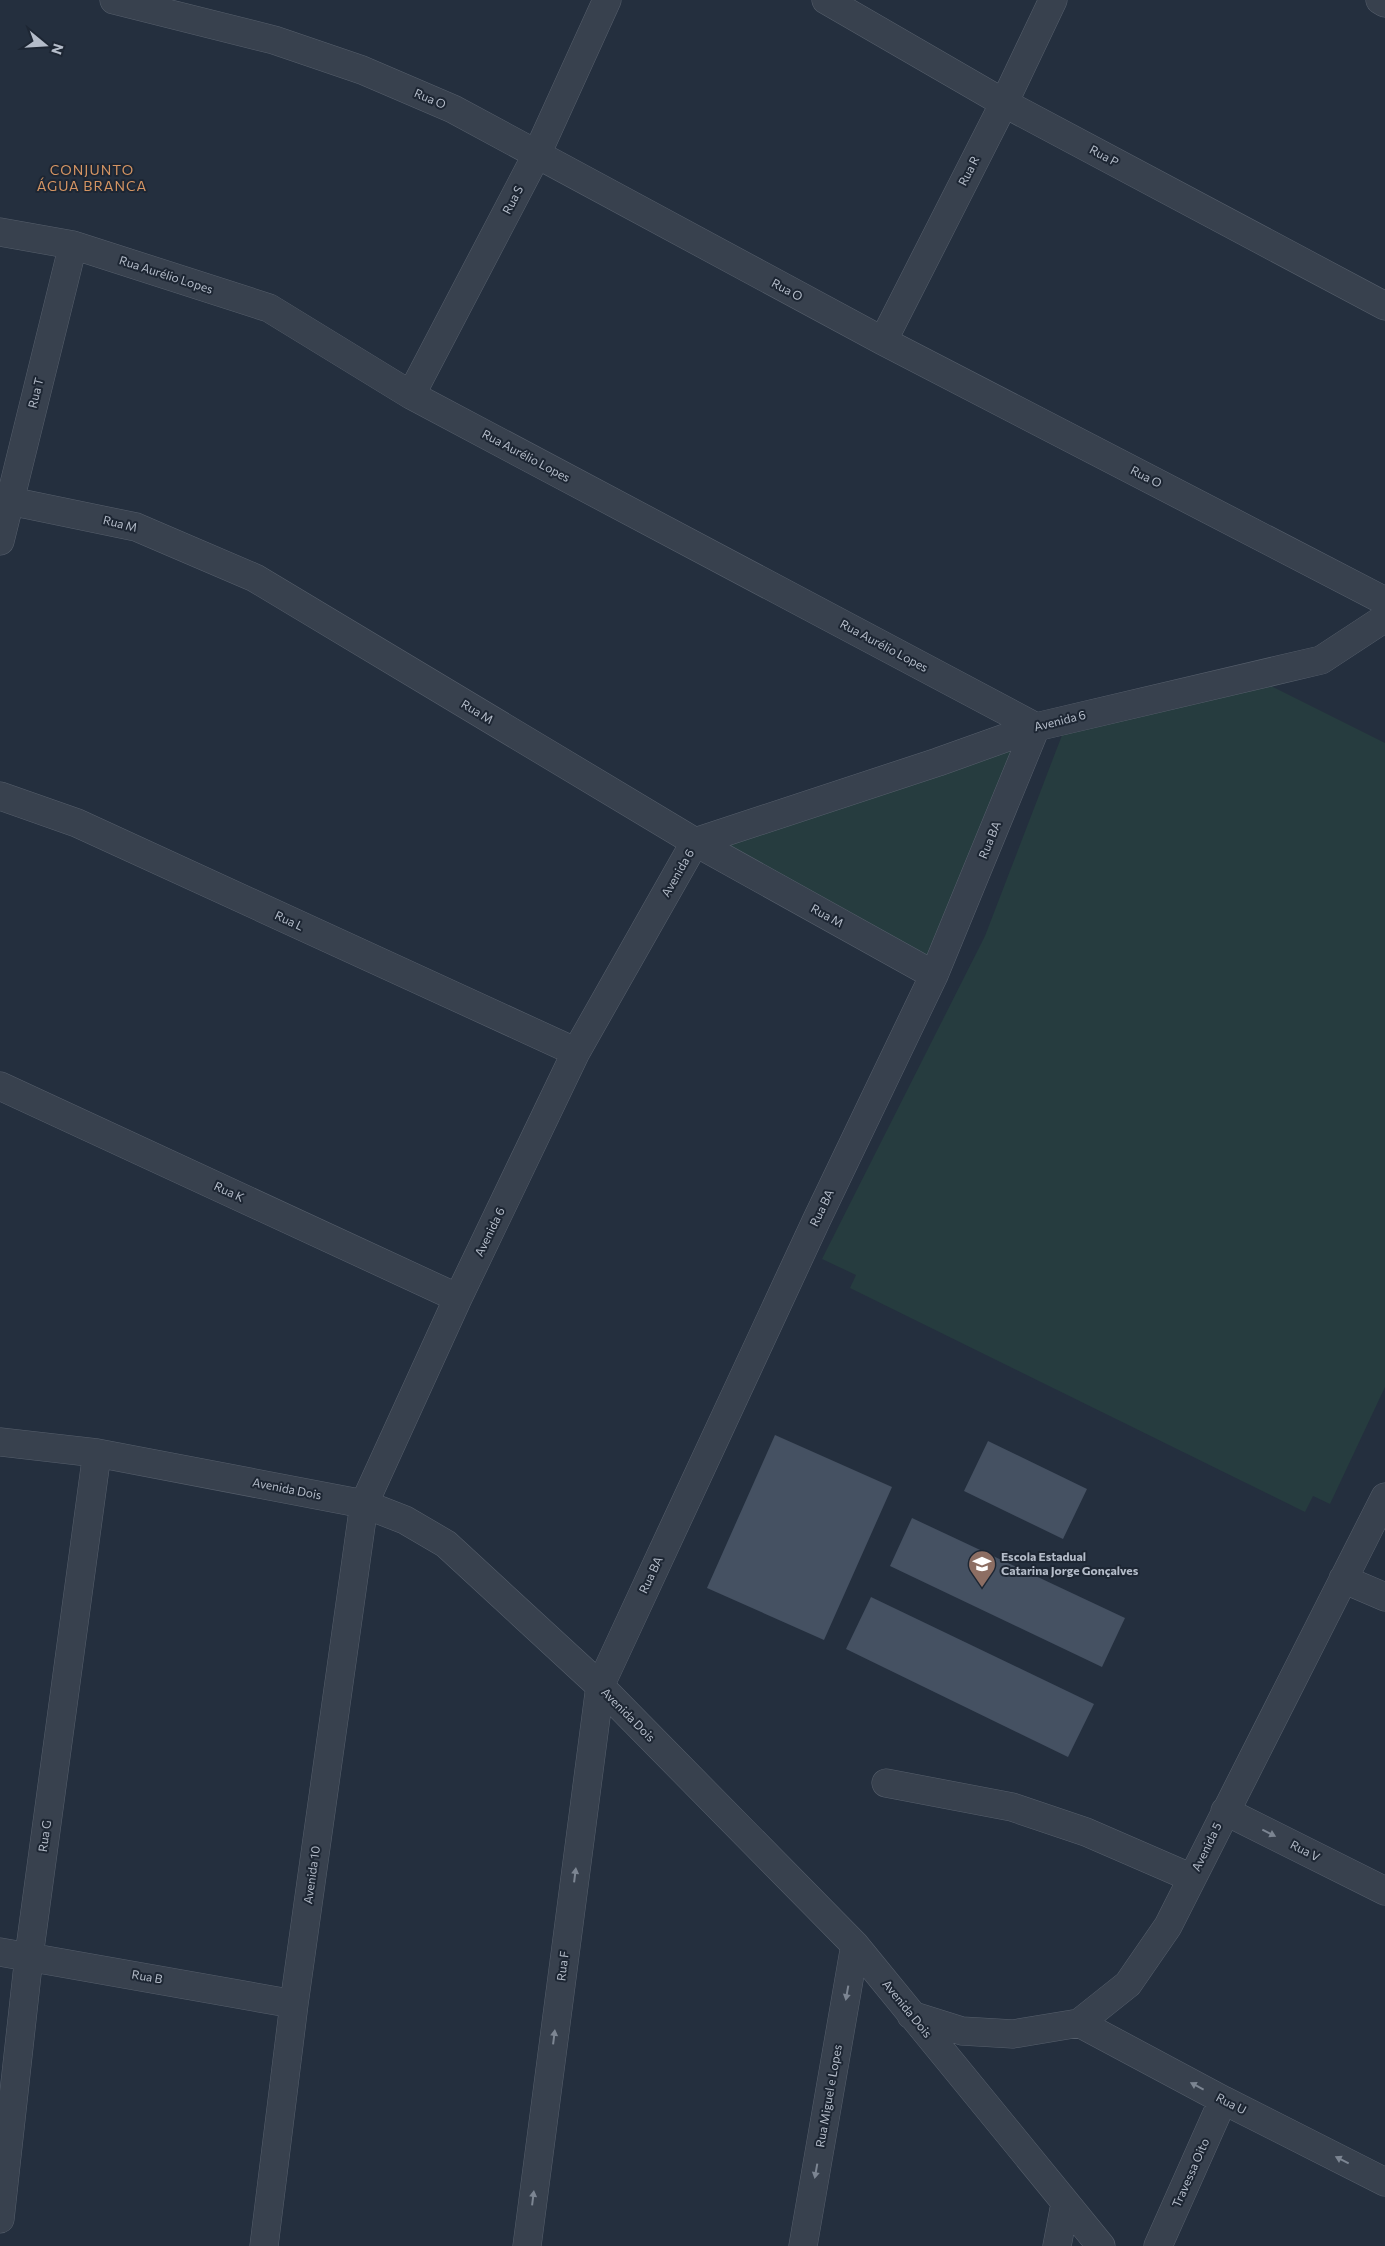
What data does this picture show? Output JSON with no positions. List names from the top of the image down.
{
  "streets": {
    "street": [
      "Rua O",
      "Rua P",
      "Rua R",
      "Rua S",
      "Rua Aurélio Lopes",
      "Rua T",
      "Rua M",
      "Avenida 6",
      "Rua BA",
      "Rua L",
      "Rua K",
      "Avenida Dois",
      "Rua G",
      "Avenida 5",
      "Rua V",
      "Avenida 10",
      "Rua F",
      "Rua B",
      "Rua Miguel e Lopes",
      "Rua U",
      "Travessa Oito"
    ]
  },
  "crossings": [
    ["Rua O", "Rua R"],
    ["Rua O", "Rua S"],
    ["Rua P", "Rua R"],
    ["Rua S", "Rua Aurélio Lopes"],
    ["Rua Aurélio Lopes", "Rua T"],
    ["Rua Aurélio Lopes", "Avenida 6"],
    ["Rua Aurélio Lopes", "Rua BA"],
    ["Rua T", "Rua M"],
    ["Rua M", "Avenida 6"],
    ["Rua M", "Rua BA"],
    ["Avenida 6", "Rua BA"],
    ["Avenida 6", "Rua L"],
    ["Avenida 6", "Rua K"],
    ["Avenida 6", "Avenida Dois"],
    ["Avenida 6", "Avenida 10"],
    ["Rua BA", "Avenida Dois"],
    ["Rua BA", "Rua F"],
    ["Avenida Dois", "Rua G"],
    ["Avenida Dois", "Avenida 5"],
    ["Avenida Dois", "Avenida 10"],
    ["Avenida Dois", "Rua F"],
    ["Avenida Dois", "Rua Miguel e Lopes"],
    ["Rua G", "Rua B"],
    ["Avenida 5", "Rua V"],
    ["Avenida 5", "Rua U"],
    ["Avenida 10", "Rua B"],
    ["Rua U", "Travessa Oito"]
  ],
  "one_way": [
    "Rua V",
    "Rua F",
    "Rua Miguel e Lopes",
    "Rua U"
  ],
  "districts": ["CONJUNTO ÁGUA BRANCA"],
  "places": {
    "school or university": ["Escola Estadual Catarina Jorge Gonçalves"]
  },
  "north": "right"
}
